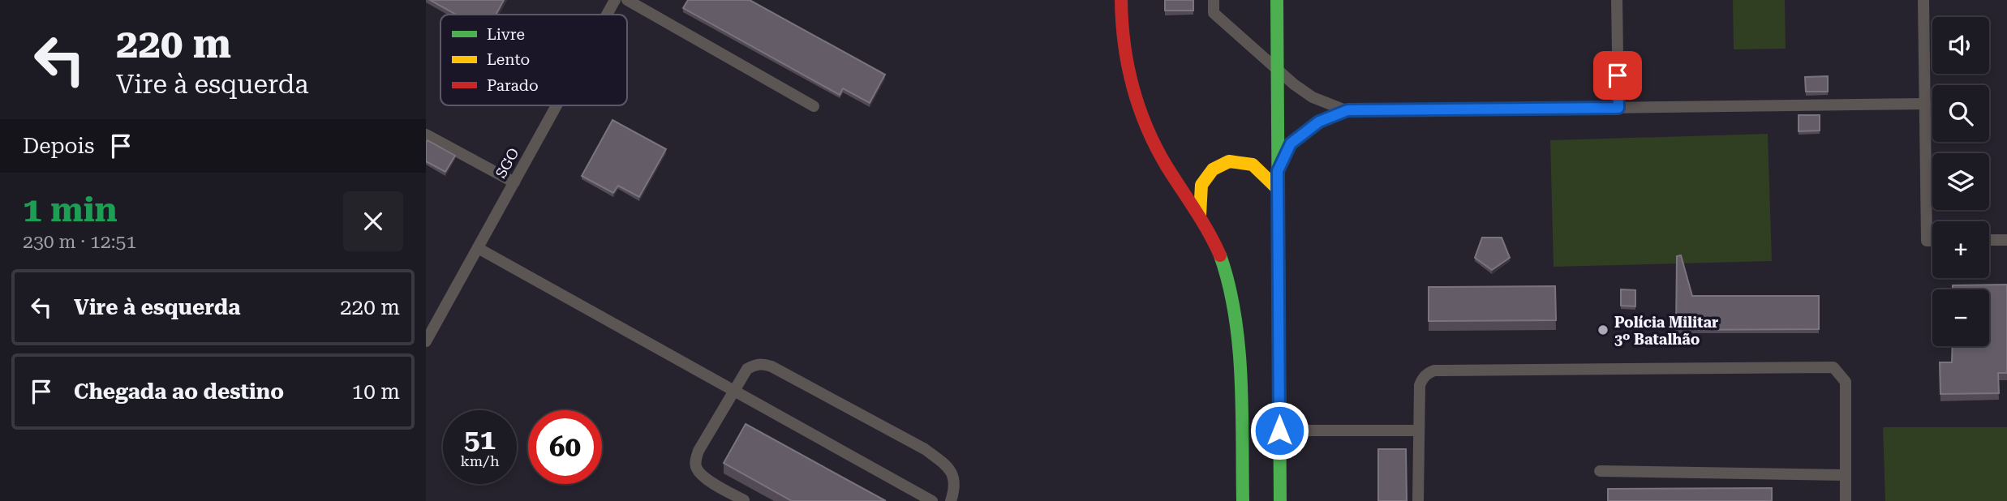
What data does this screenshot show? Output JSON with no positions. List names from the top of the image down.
{
  "streets": {
    "lane": ["SGO"]
  },
  "places": ["Polícia Militar 3º Batalhão"],
  "legend": ["Livre", "Lento", "Parado"],
  "page": {
    "turn": ["220 m", "Vire à esquerda"],
    "map_buttons": ["+", "−"],
    "then": "Depois",
    "heading": ["1 min", "230 m · 12:51"],
    "list": [
      {
        "name": "Vire à esquerda",
        "value": "220 m"
      },
      {
        "name": "Chegada ao destino",
        "value": "10 m"
      }
    ],
    "speed": "51 km/h",
    "limit": "60"
  }
}
